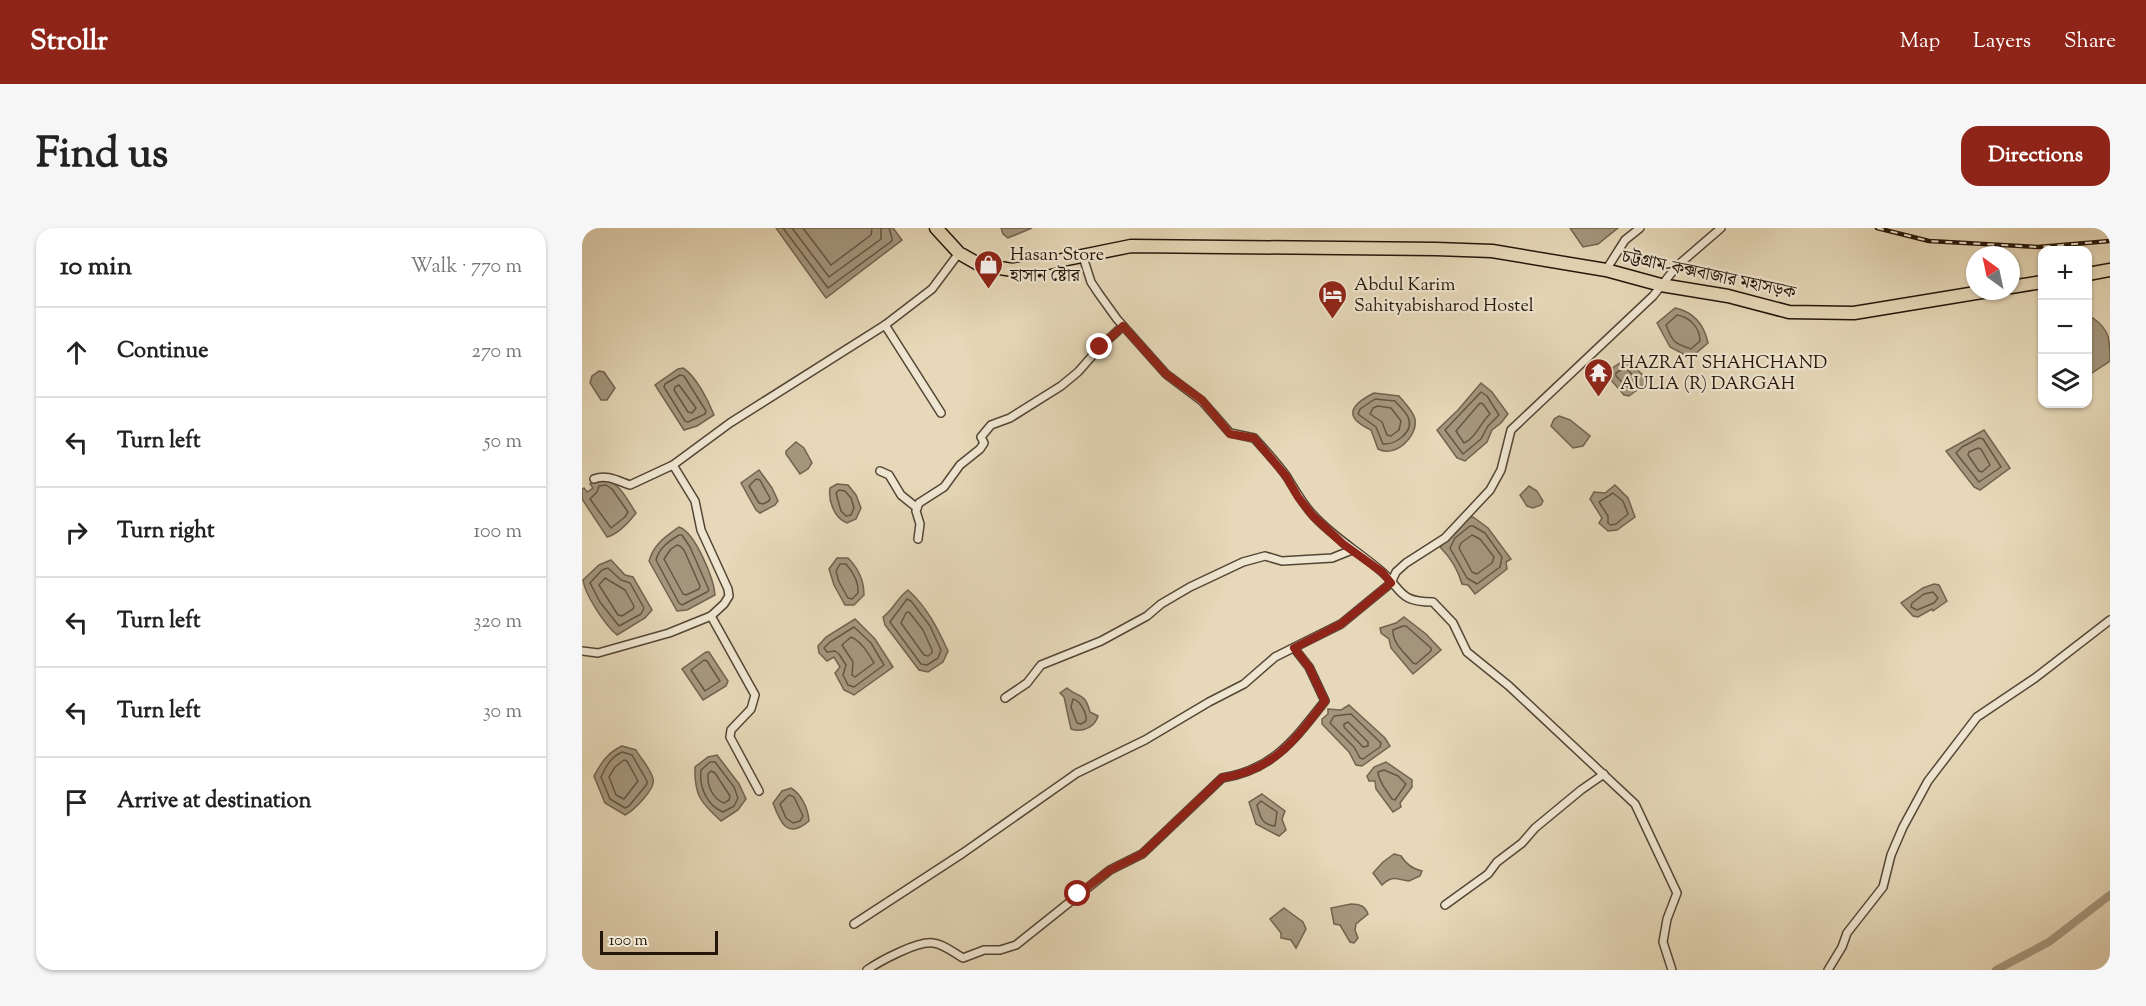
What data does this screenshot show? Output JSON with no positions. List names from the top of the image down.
{
  "streets": {
    "highway": ["চট্টগ্রাম-কক্সবাজার মহাসড়ক"]
  },
  "places": {
    "shop": ["Hasan Store হাসান ষ্টোর"],
    "hotel": ["Abdul Karim Sahityabisharod Hostel"],
    "temple": ["HAZRAT SHAHCHAND AULIA (R) DARGAH"]
  },
  "scale_bar": "100 m",
  "north": "top left",
  "page": {
    "header": "Strollr",
    "nav": ["Map", "Layers", "Share"],
    "title": "Find us",
    "buttons": "Directions",
    "heading": ["10 min", "Walk · 770 m"],
    "map_buttons": ["+", "−"],
    "list": [
      ["Continue", "270 m"],
      ["Turn left", "50 m"],
      ["Turn right", "100 m"],
      ["Turn left", "320 m"],
      ["Turn left", "30 m"],
      "Arrive at destination"
    ],
    "scale": "100 m"
  }
}
